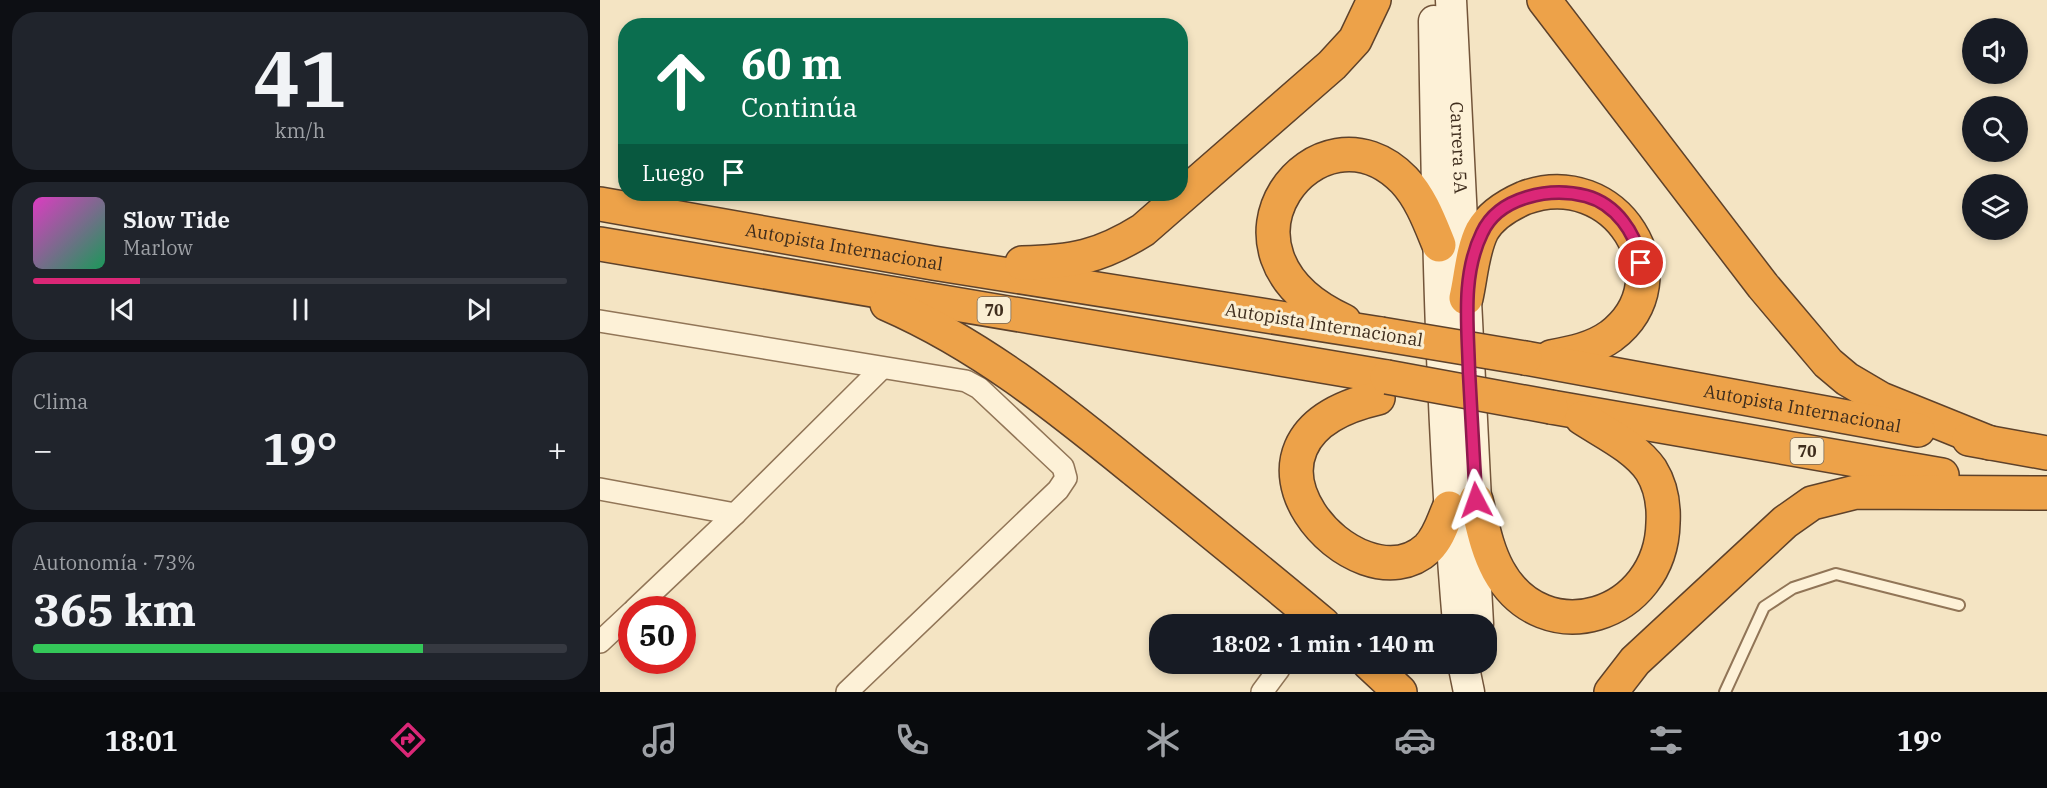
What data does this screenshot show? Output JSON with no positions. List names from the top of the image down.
{
  "streets": {
    "highway": ["Autopista Internacional", "70"],
    "main road": ["Carrera 5A"]
  },
  "page": {
    "tile": [
      ["41", "km/h"],
      "Clima",
      ["Autonomía · 73%", "365 km"]
    ],
    "turn": ["60 m", "Continúa"],
    "then": "Luego",
    "song": ["Slow Tide", "Marlow"],
    "heat": ["−", "19°", "+"],
    "limit": "50",
    "trip": "18:02 · 1 min · 140 m",
    "tabs": ["18:01", "19°"]
  }
}
